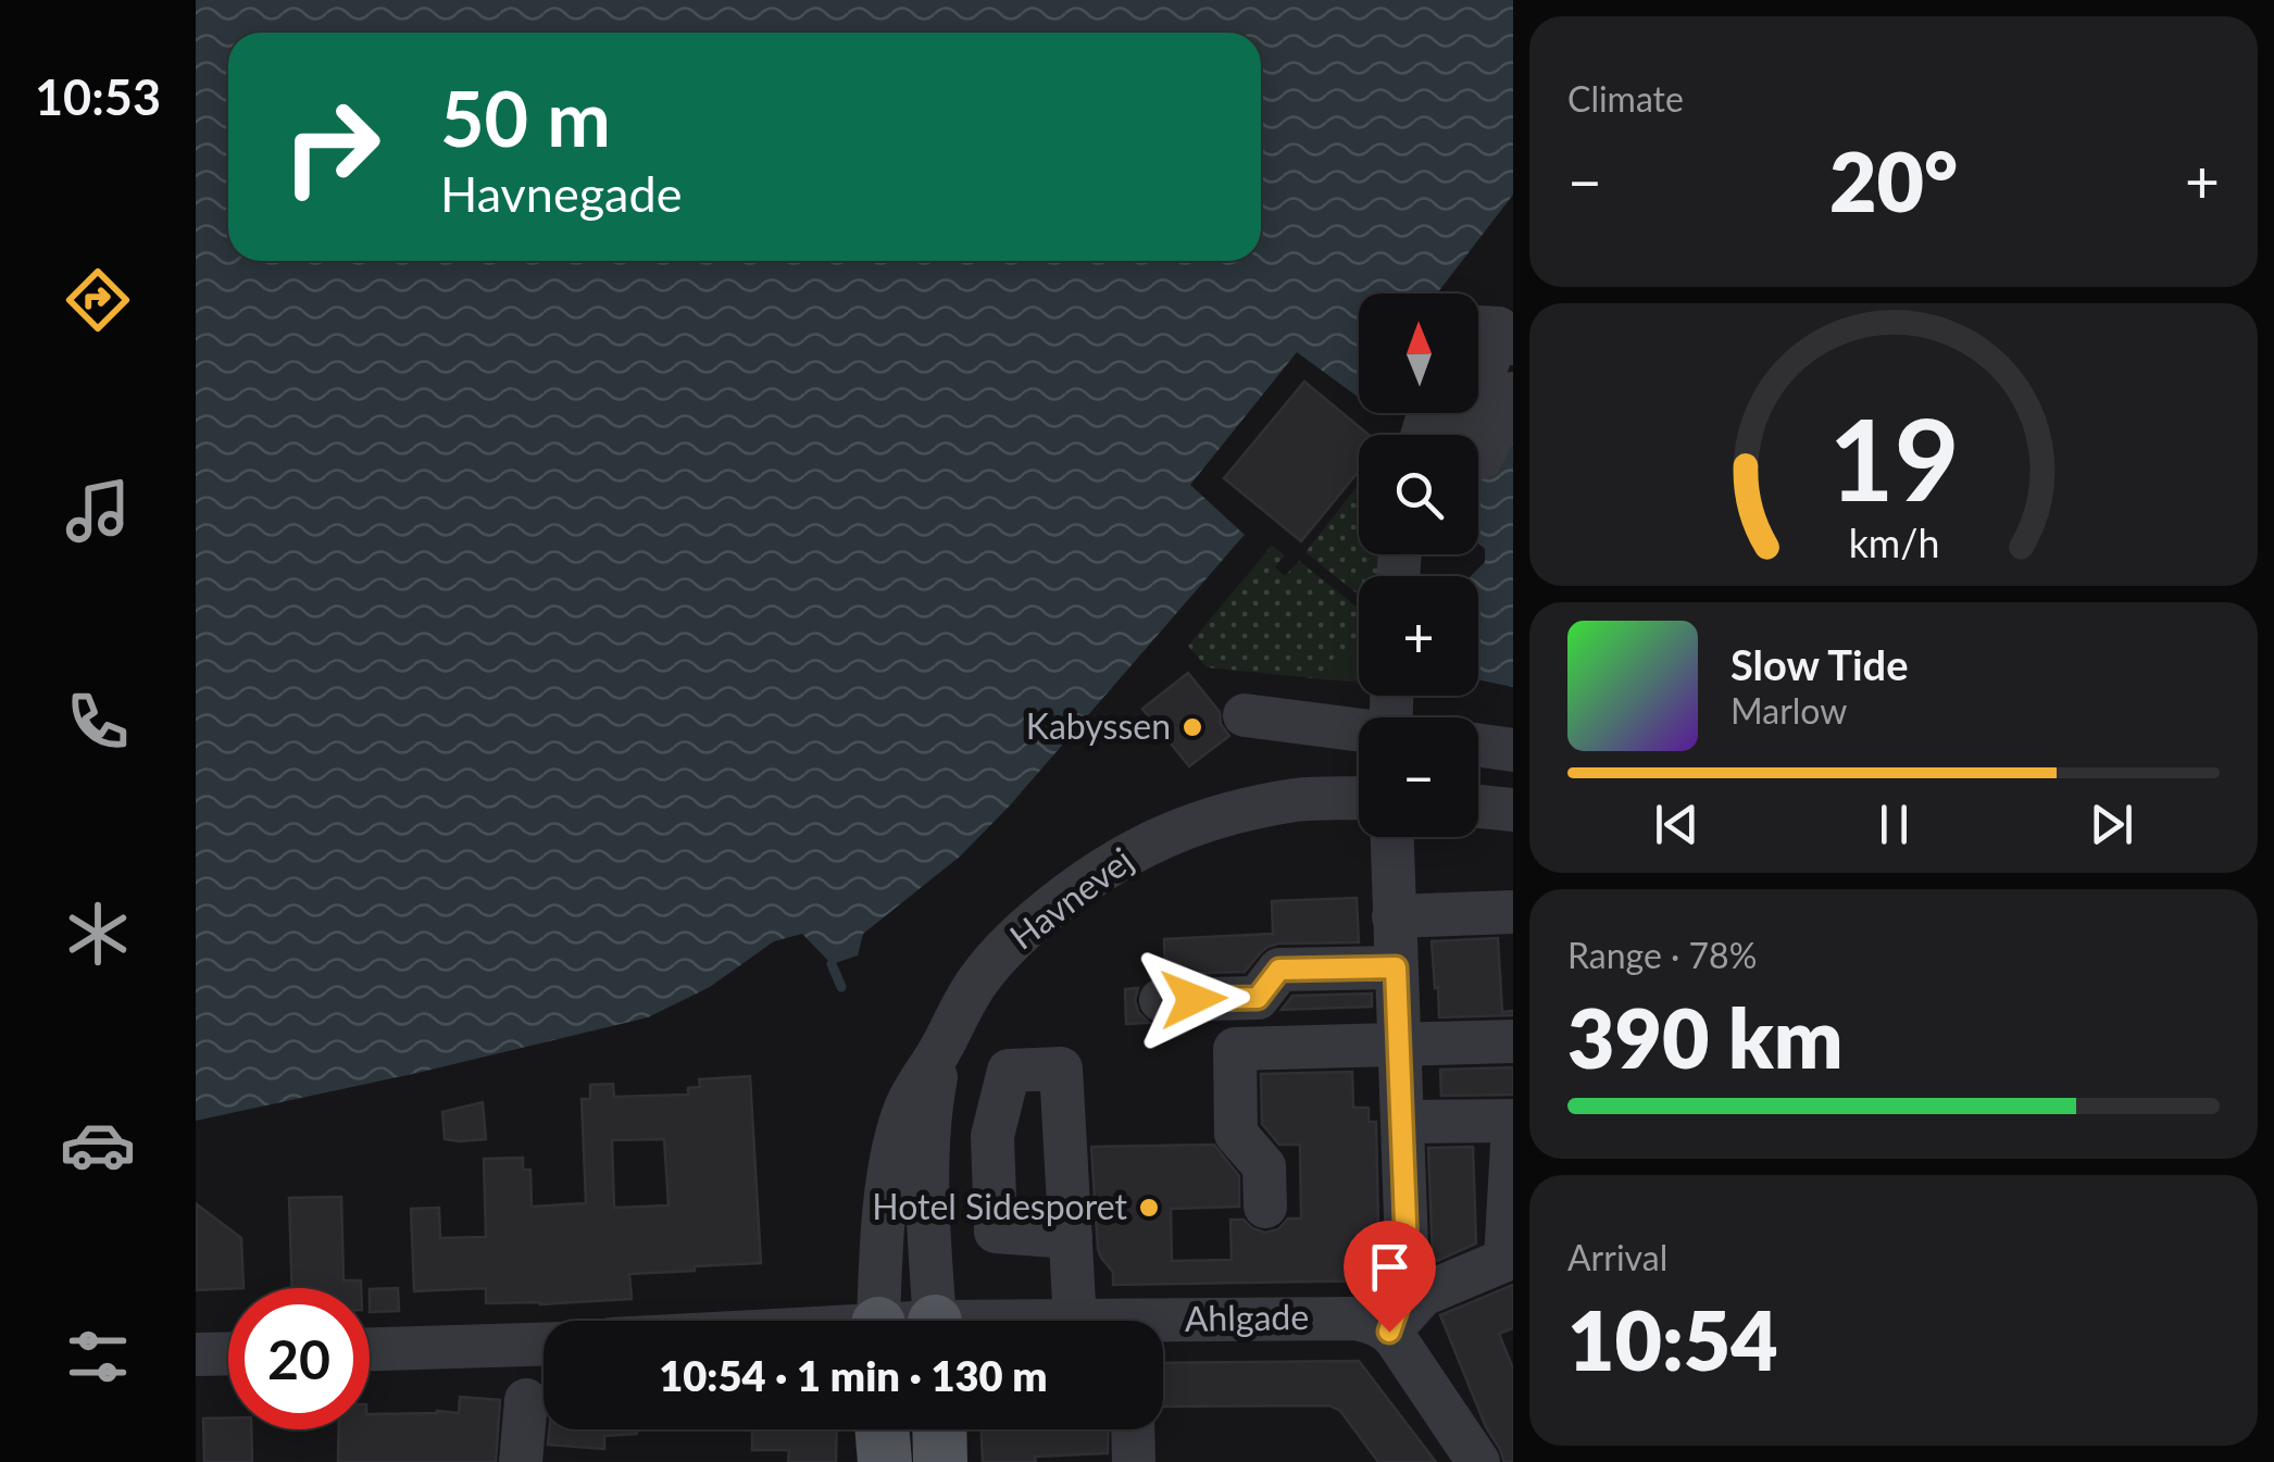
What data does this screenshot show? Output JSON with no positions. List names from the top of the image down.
{
  "streets": {
    "street": ["Havnevej", "Ahlgade"]
  },
  "places": ["Kabyssen", "Hotel Sidesporet"],
  "north": "top",
  "page": {
    "tabs": "10:53",
    "tile": [
      "Climate",
      ["Range · 78%", "390 km"],
      ["Arrival", "10:54"]
    ],
    "turn": ["50 m", "Havnegade"],
    "heat": ["−", "20°", "+"],
    "map_buttons": ["+", "−"],
    "song": ["Slow Tide", "Marlow"],
    "limit": "20",
    "trip": "10:54 · 1 min · 130 m",
    "gauge": ["19", "km/h"]
  }
}
